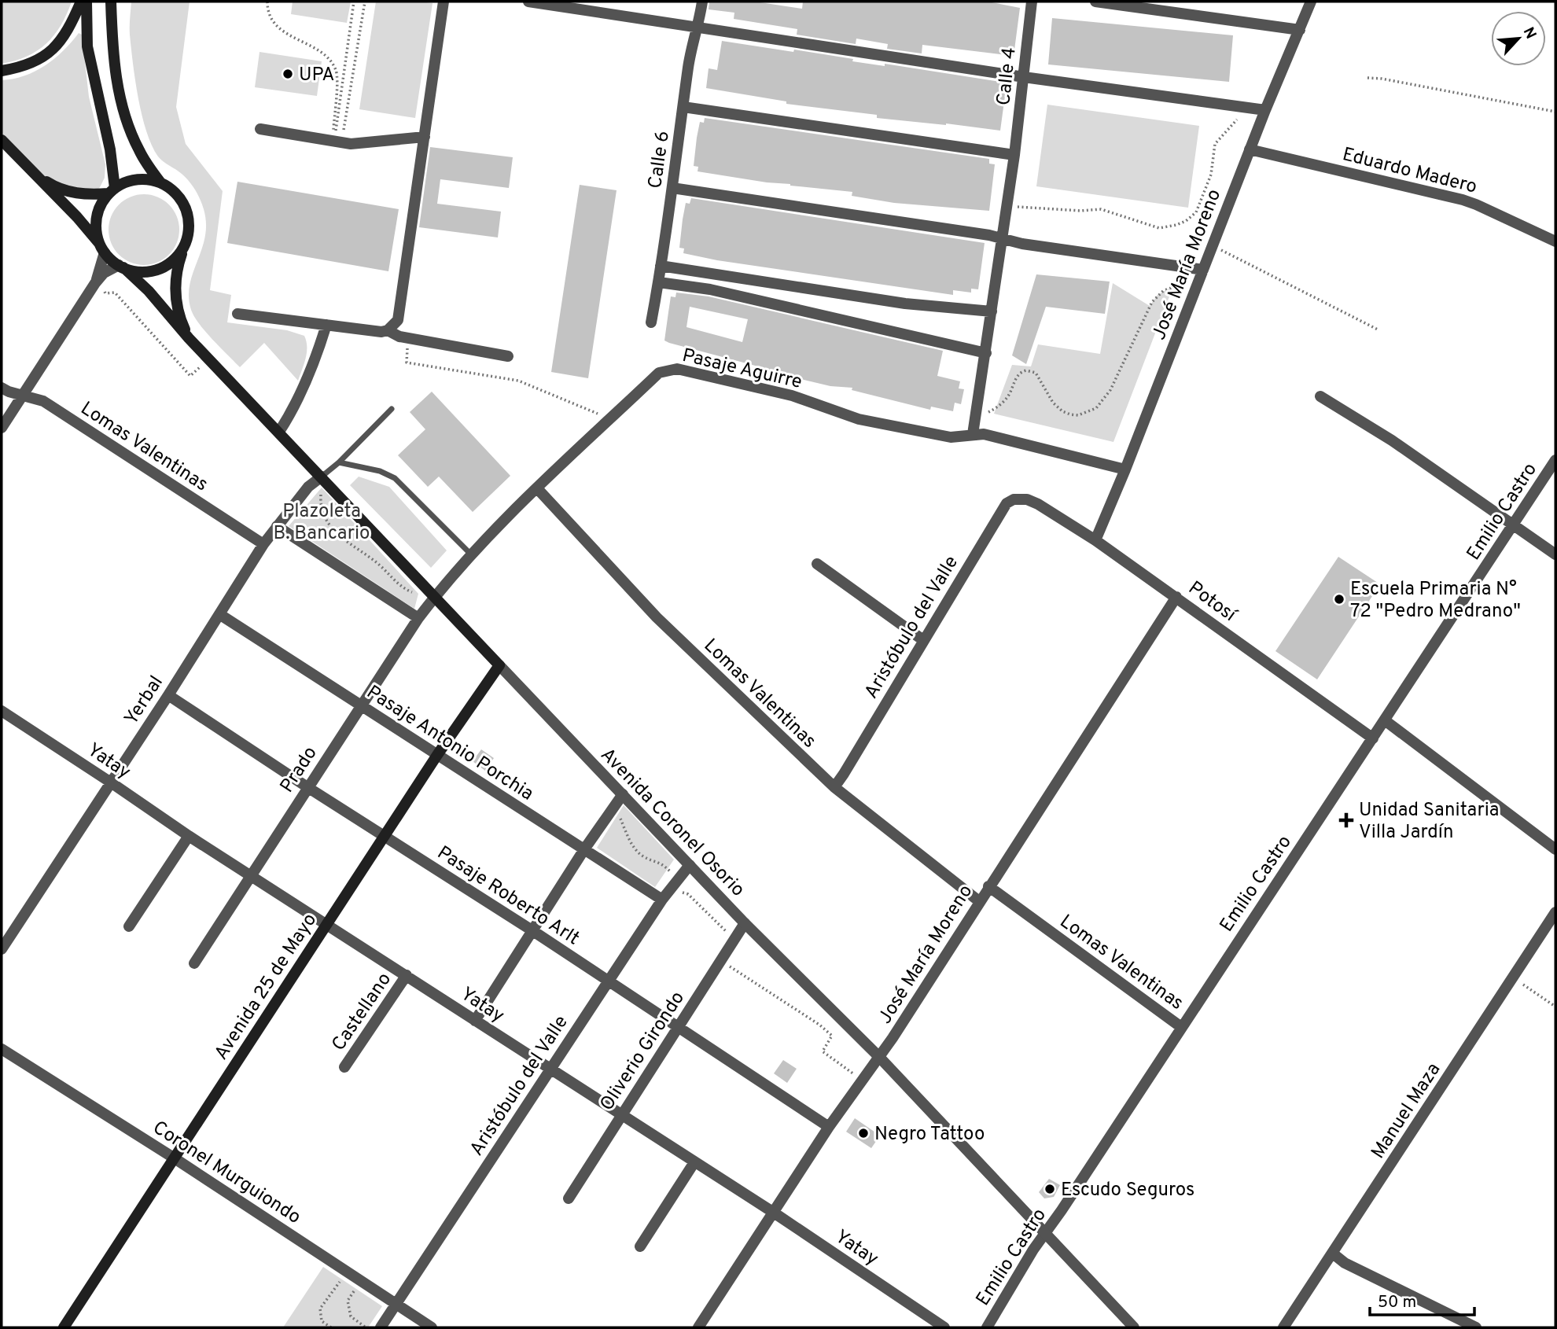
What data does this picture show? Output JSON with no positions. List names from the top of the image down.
{
  "streets": {
    "main road": ["Avenida Coronel Osorio", "Avenida 25 de Mayo"],
    "street": [
      "Calle 4",
      "Calle 6",
      "Eduardo Madero",
      "José María Moreno",
      "Pasaje Aguirre",
      "Lomas Valentinas",
      "Emilio Castro",
      "Potosí",
      "Aristóbulo del Valle",
      "Yerbal",
      "Pasaje Antonio Porchia",
      "Yatay",
      "Prado",
      "Pasaje Roberto Arlt",
      "Castellano",
      "Oliverio Girondo",
      "Manuel Maza",
      "Coronel Murguiondo"
    ]
  },
  "crossings": [
    ["Calle 4", "Pasaje Aguirre"],
    ["Eduardo Madero", "José María Moreno"],
    ["José María Moreno", "Pasaje Aguirre"],
    ["José María Moreno", "Lomas Valentinas"],
    ["José María Moreno", "Potosí"],
    ["José María Moreno", "Yatay"],
    ["José María Moreno", "Avenida Coronel Osorio"],
    ["José María Moreno", "Pasaje Roberto Arlt"],
    ["Pasaje Aguirre", "Lomas Valentinas"],
    ["Pasaje Aguirre", "Prado"],
    ["Pasaje Aguirre", "Avenida Coronel Osorio"],
    ["Lomas Valentinas", "Emilio Castro"],
    ["Lomas Valentinas", "Aristóbulo del Valle"],
    ["Lomas Valentinas", "Yerbal"],
    ["Emilio Castro", "Potosí"],
    ["Emilio Castro", "Avenida Coronel Osorio"],
    ["Potosí", "Aristóbulo del Valle"],
    ["Aristóbulo del Valle", "Pasaje Antonio Porchia"],
    ["Aristóbulo del Valle", "Yatay"],
    ["Aristóbulo del Valle", "Avenida Coronel Osorio"],
    ["Aristóbulo del Valle", "Pasaje Roberto Arlt"],
    ["Aristóbulo del Valle", "Coronel Murguiondo"],
    ["Yerbal", "Pasaje Antonio Porchia"],
    ["Yerbal", "Yatay"],
    ["Yerbal", "Avenida Coronel Osorio"],
    ["Yerbal", "Pasaje Roberto Arlt"],
    ["Pasaje Antonio Porchia", "Prado"],
    ["Pasaje Antonio Porchia", "Avenida 25 de Mayo"],
    ["Yatay", "Prado"],
    ["Yatay", "Avenida 25 de Mayo"],
    ["Yatay", "Castellano"],
    ["Yatay", "Oliverio Girondo"],
    ["Prado", "Avenida Coronel Osorio"],
    ["Prado", "Pasaje Roberto Arlt"],
    ["Avenida Coronel Osorio", "Avenida 25 de Mayo"],
    ["Avenida Coronel Osorio", "Oliverio Girondo"],
    ["Pasaje Roberto Arlt", "Avenida 25 de Mayo"],
    ["Pasaje Roberto Arlt", "Oliverio Girondo"],
    ["Avenida 25 de Mayo", "Coronel Murguiondo"]
  ],
  "parks": ["Plazoleta B. Bancario"],
  "places": {
    "other": [
      "UPA",
      "Escuela Primaria N° 72 \"Pedro Medrano\"",
      "Negro Tattoo",
      "Escudo Seguros"
    ],
    "health": ["Unidad Sanitaria Villa Jardín"]
  },
  "scale_bar": "50 m",
  "north": "top right"
}
